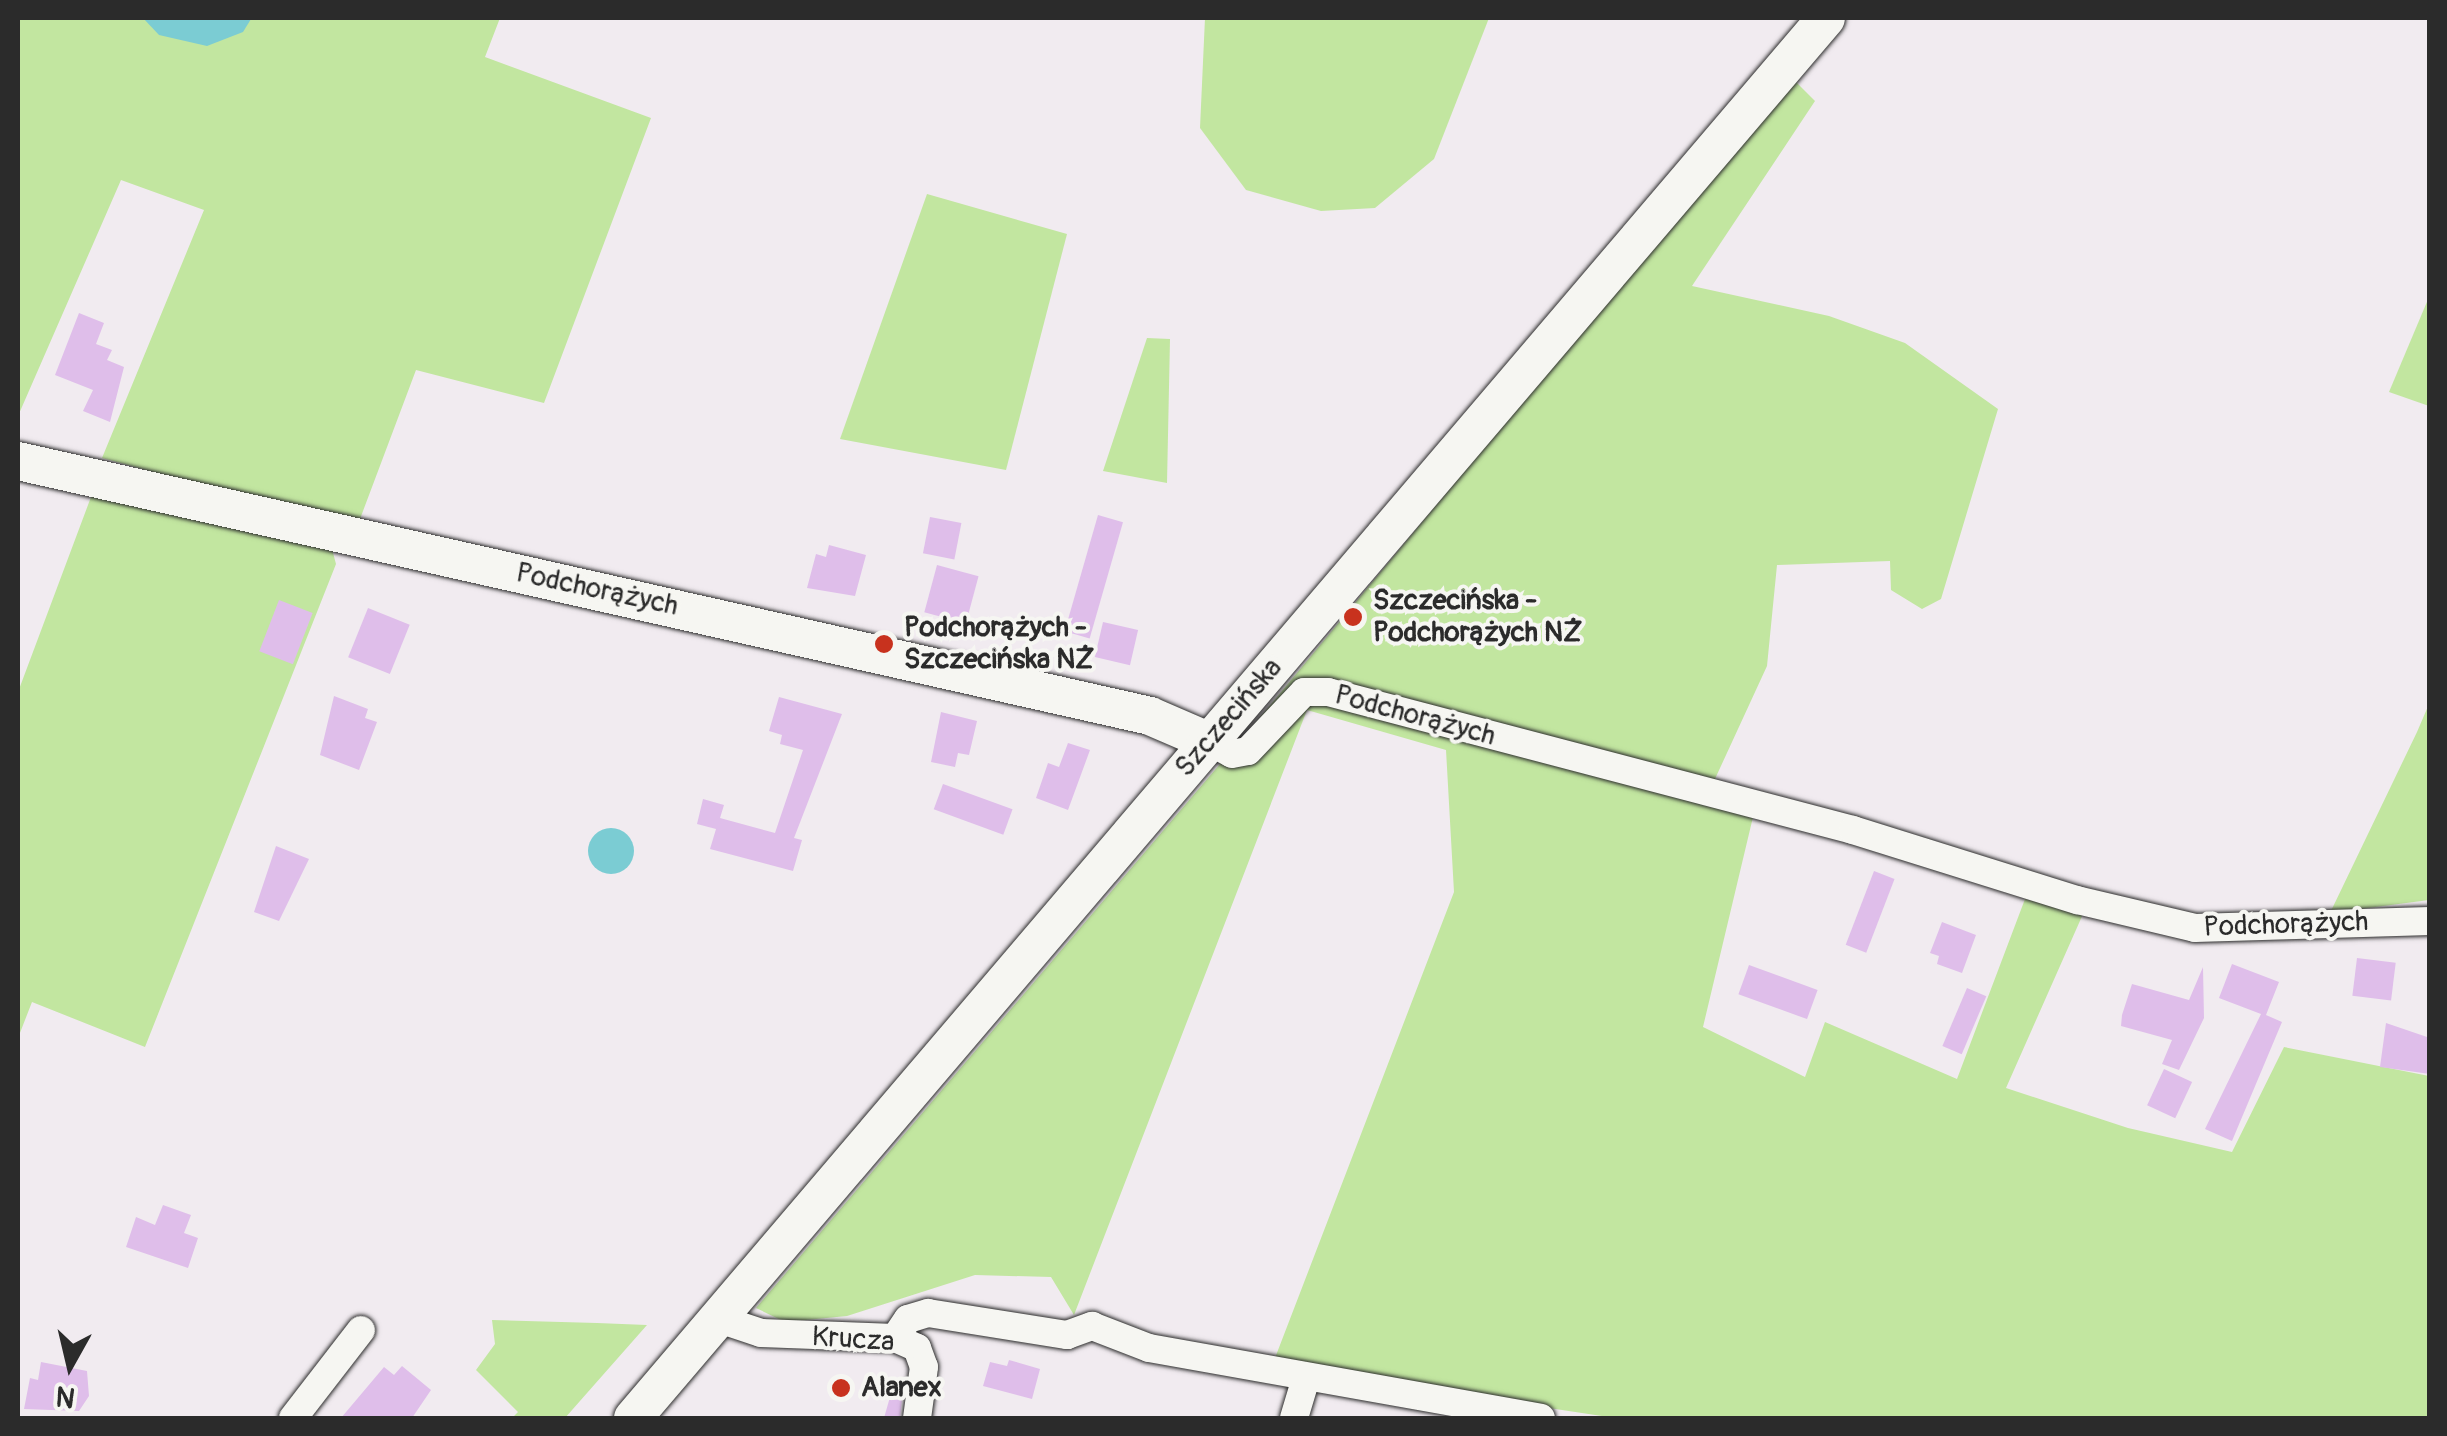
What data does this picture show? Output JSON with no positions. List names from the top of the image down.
{
  "streets": {
    "main road": ["Podchorążych", "Szczecińska"],
    "street": ["Krucza"]
  },
  "crossings": [
    ["Podchorążych", "Szczecińska"],
    ["Szczecińska", "Krucza"]
  ],
  "places": ["Szczecińska - Podchorążych NŻ", "Podchorążych - Szczecińska NŻ", "Alanex"],
  "north": "bottom"
}
